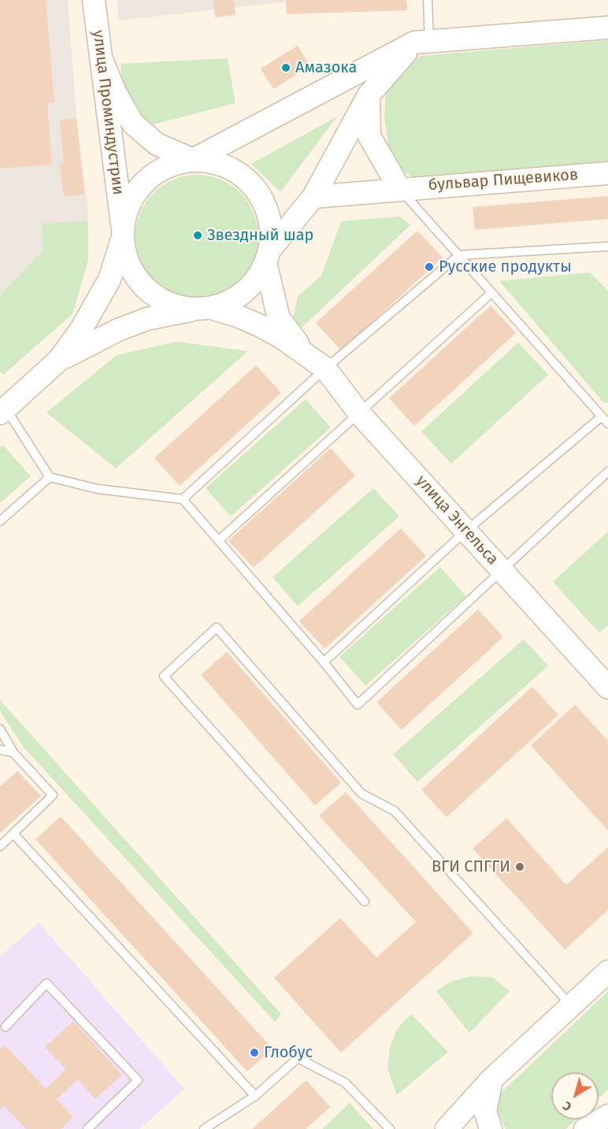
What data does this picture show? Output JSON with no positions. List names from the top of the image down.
{
  "streets": {
    "main road": ["улица Проминдустрии", "бульвар Пищевиков", "улица Энгельса"]
  },
  "crossings": [
    ["улица Проминдустрии", "улица Энгельса"]
  ],
  "places": [
    "Амазока",
    "Звездный шар",
    "Русские продукты",
    "ВГИ СПГГИ",
    "Глобус"
  ],
  "north": "bottom left"
}
